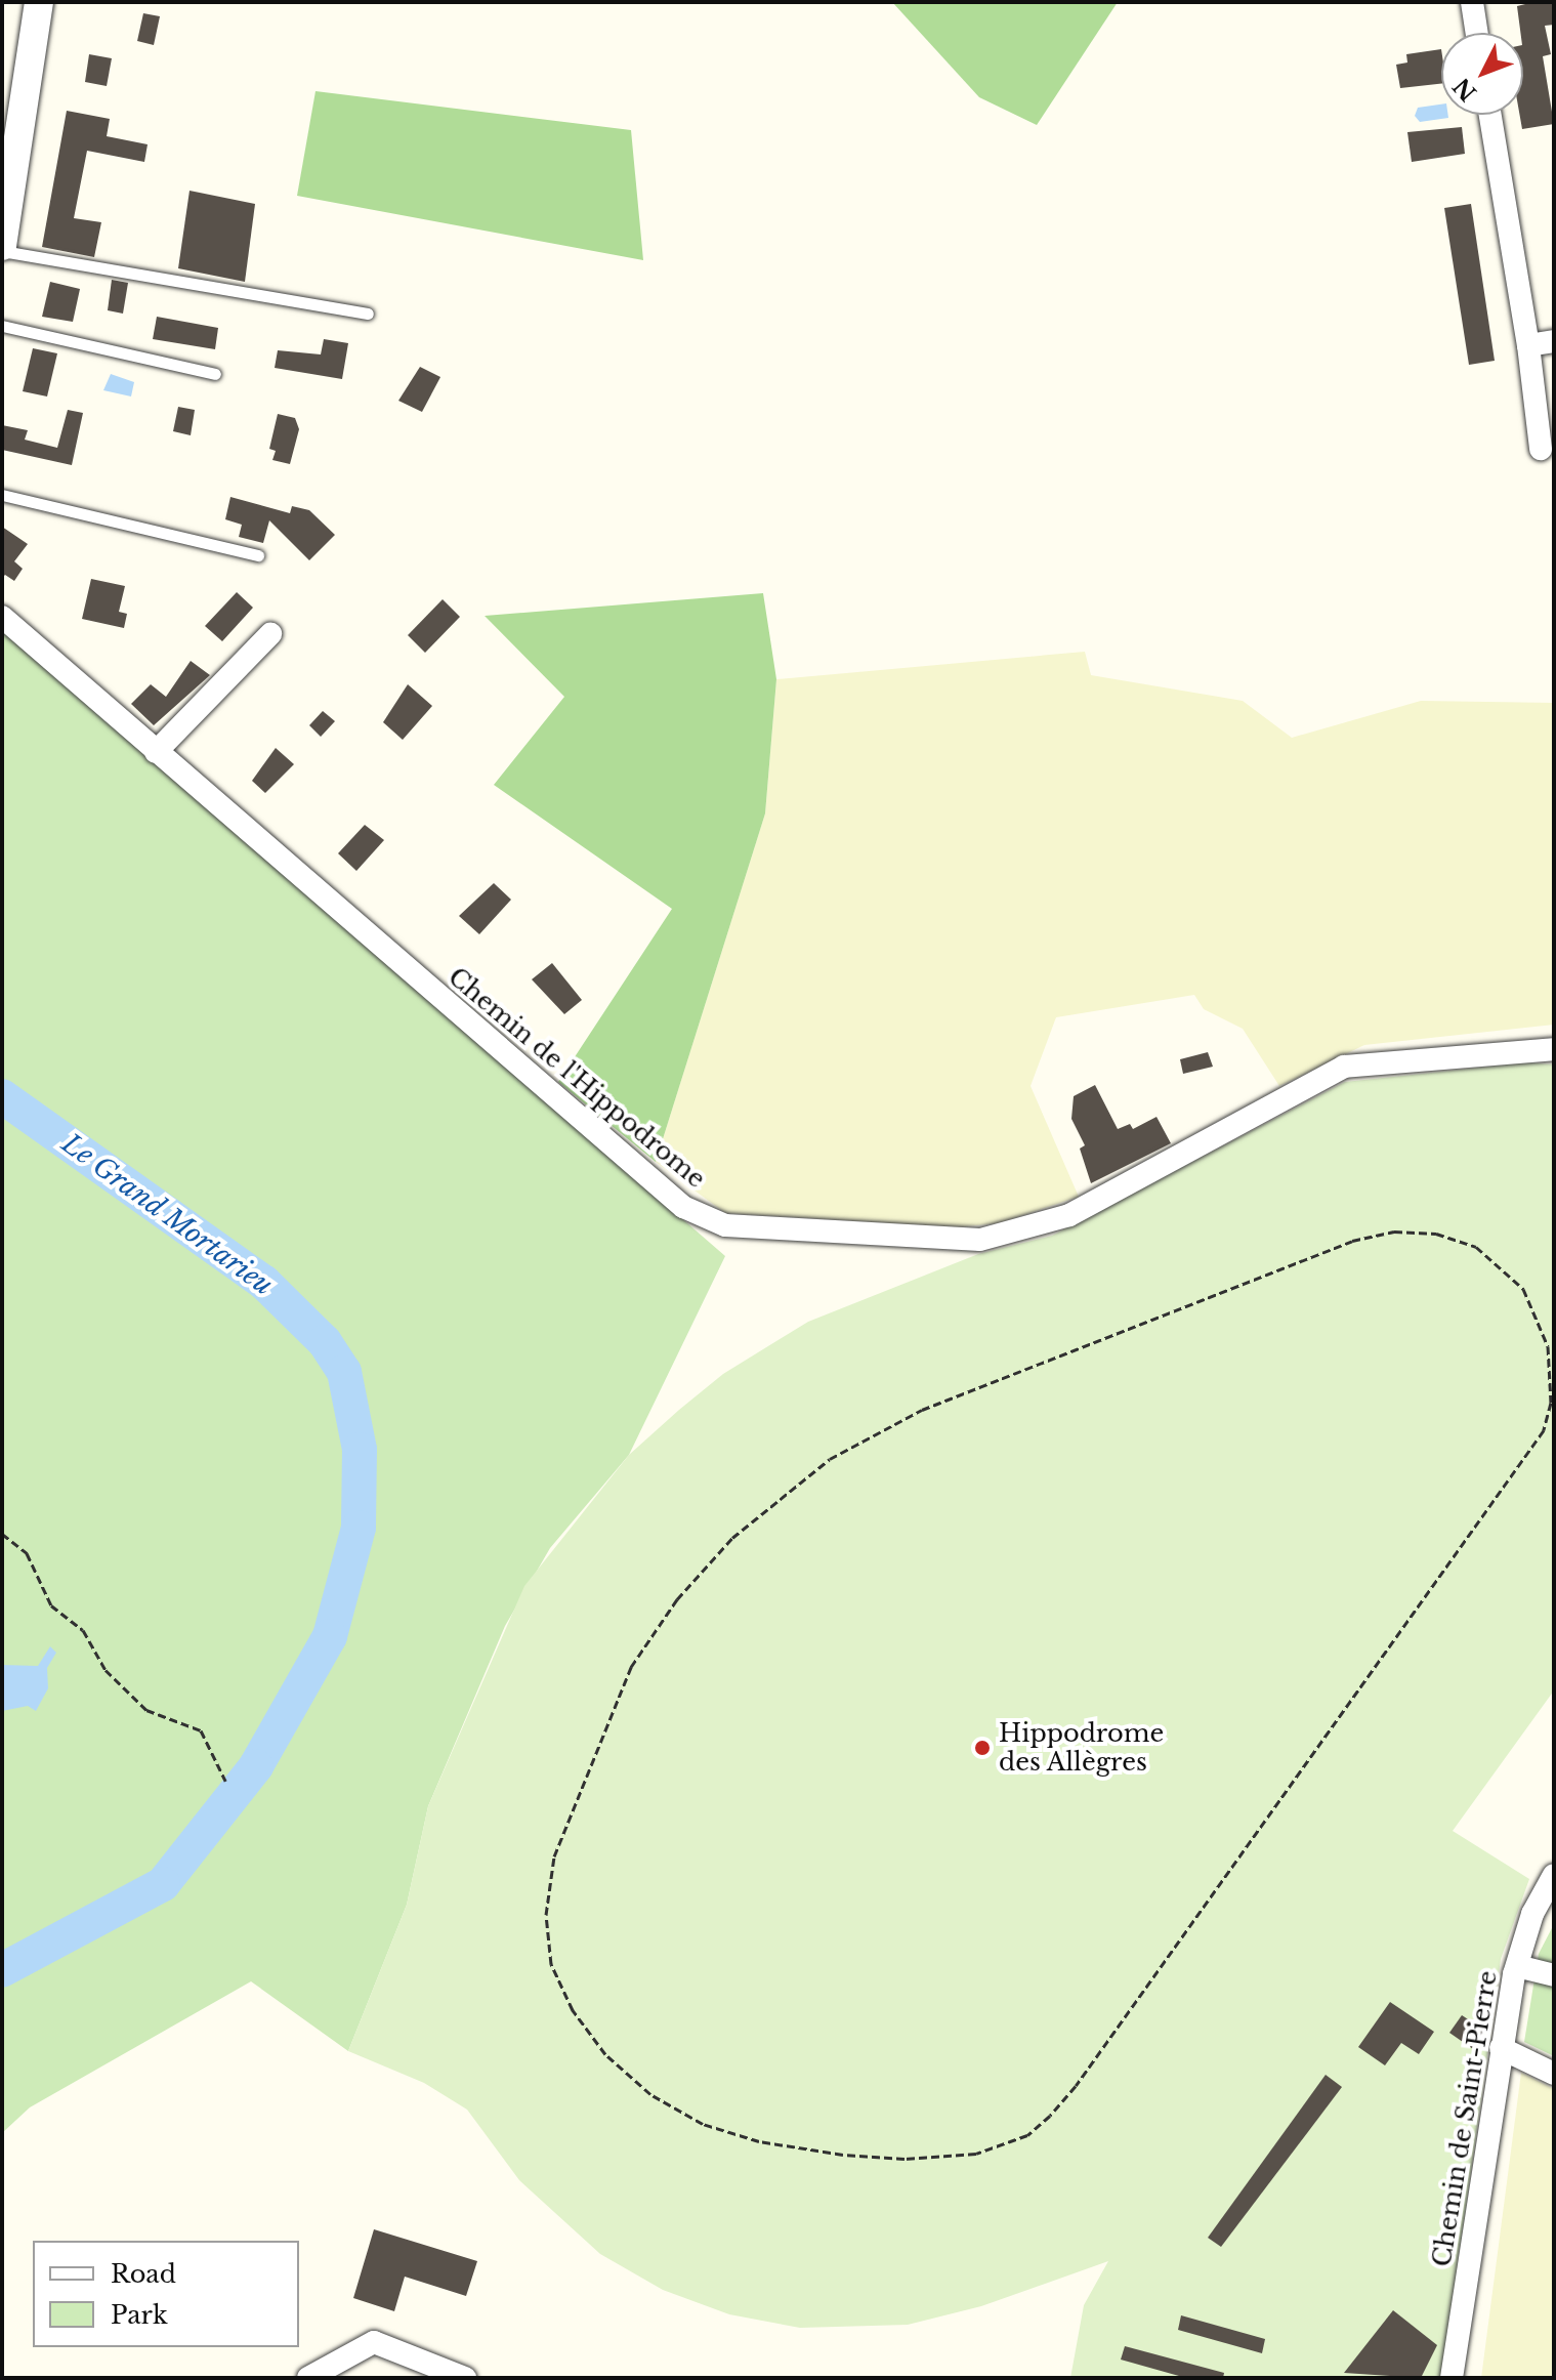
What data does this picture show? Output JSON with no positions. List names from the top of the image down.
{
  "streets": {
    "street": ["Chemin de l'Hippodrome", "Chemin de Saint-Pierre"]
  },
  "water": ["Le Grand Mortarieu"],
  "places": ["Hippodrome des Allègres"],
  "legend": ["Road", "Park"],
  "north": "bottom left"
}
